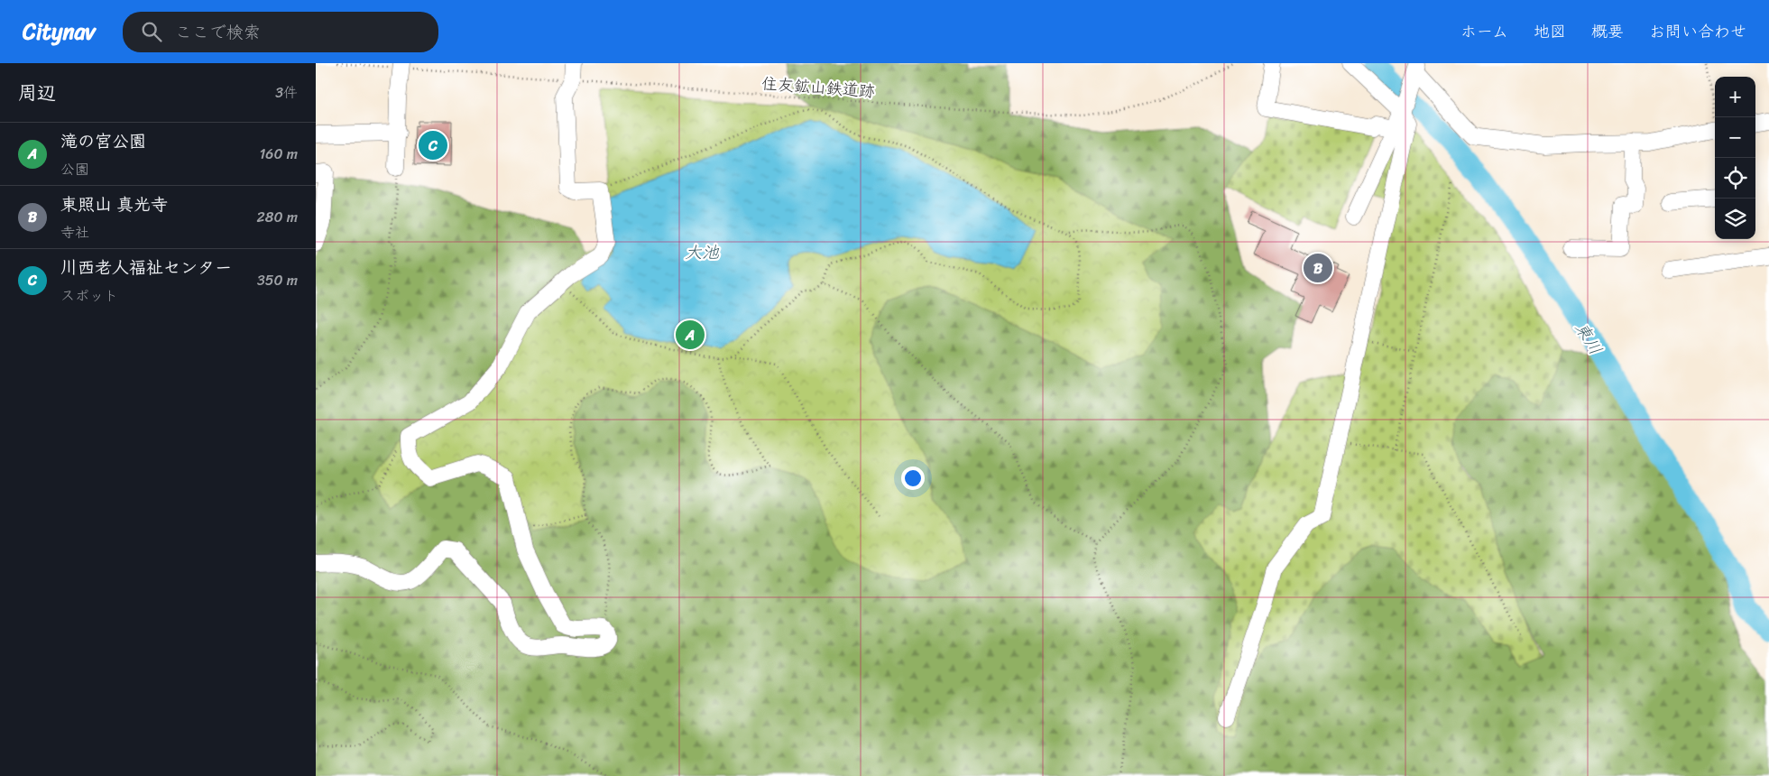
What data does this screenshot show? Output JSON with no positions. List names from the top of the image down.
{
  "streets": {
    "path": ["住友鉱山鉄道跡"]
  },
  "water": ["大池", "東川"],
  "page": {
    "header": "Citynav",
    "search": "ここで検索",
    "nav": [
      "ホーム",
      "地図",
      "概要",
      "お問い合わせ"
    ],
    "heading": ["周辺", "3件"],
    "map_buttons": ["+", "−"],
    "list": [
      {
        "mark": "A",
        "name": "滝の宮公園",
        "note": "公園",
        "value": "160 m"
      },
      {
        "mark": "B",
        "name": "東照山 真光寺",
        "note": "寺社",
        "value": "280 m"
      },
      {
        "mark": "C",
        "name": "川西老人福祉センター",
        "note": "スポット",
        "value": "350 m"
      }
    ],
    "pins": ["C", "B", "A"]
  }
}
